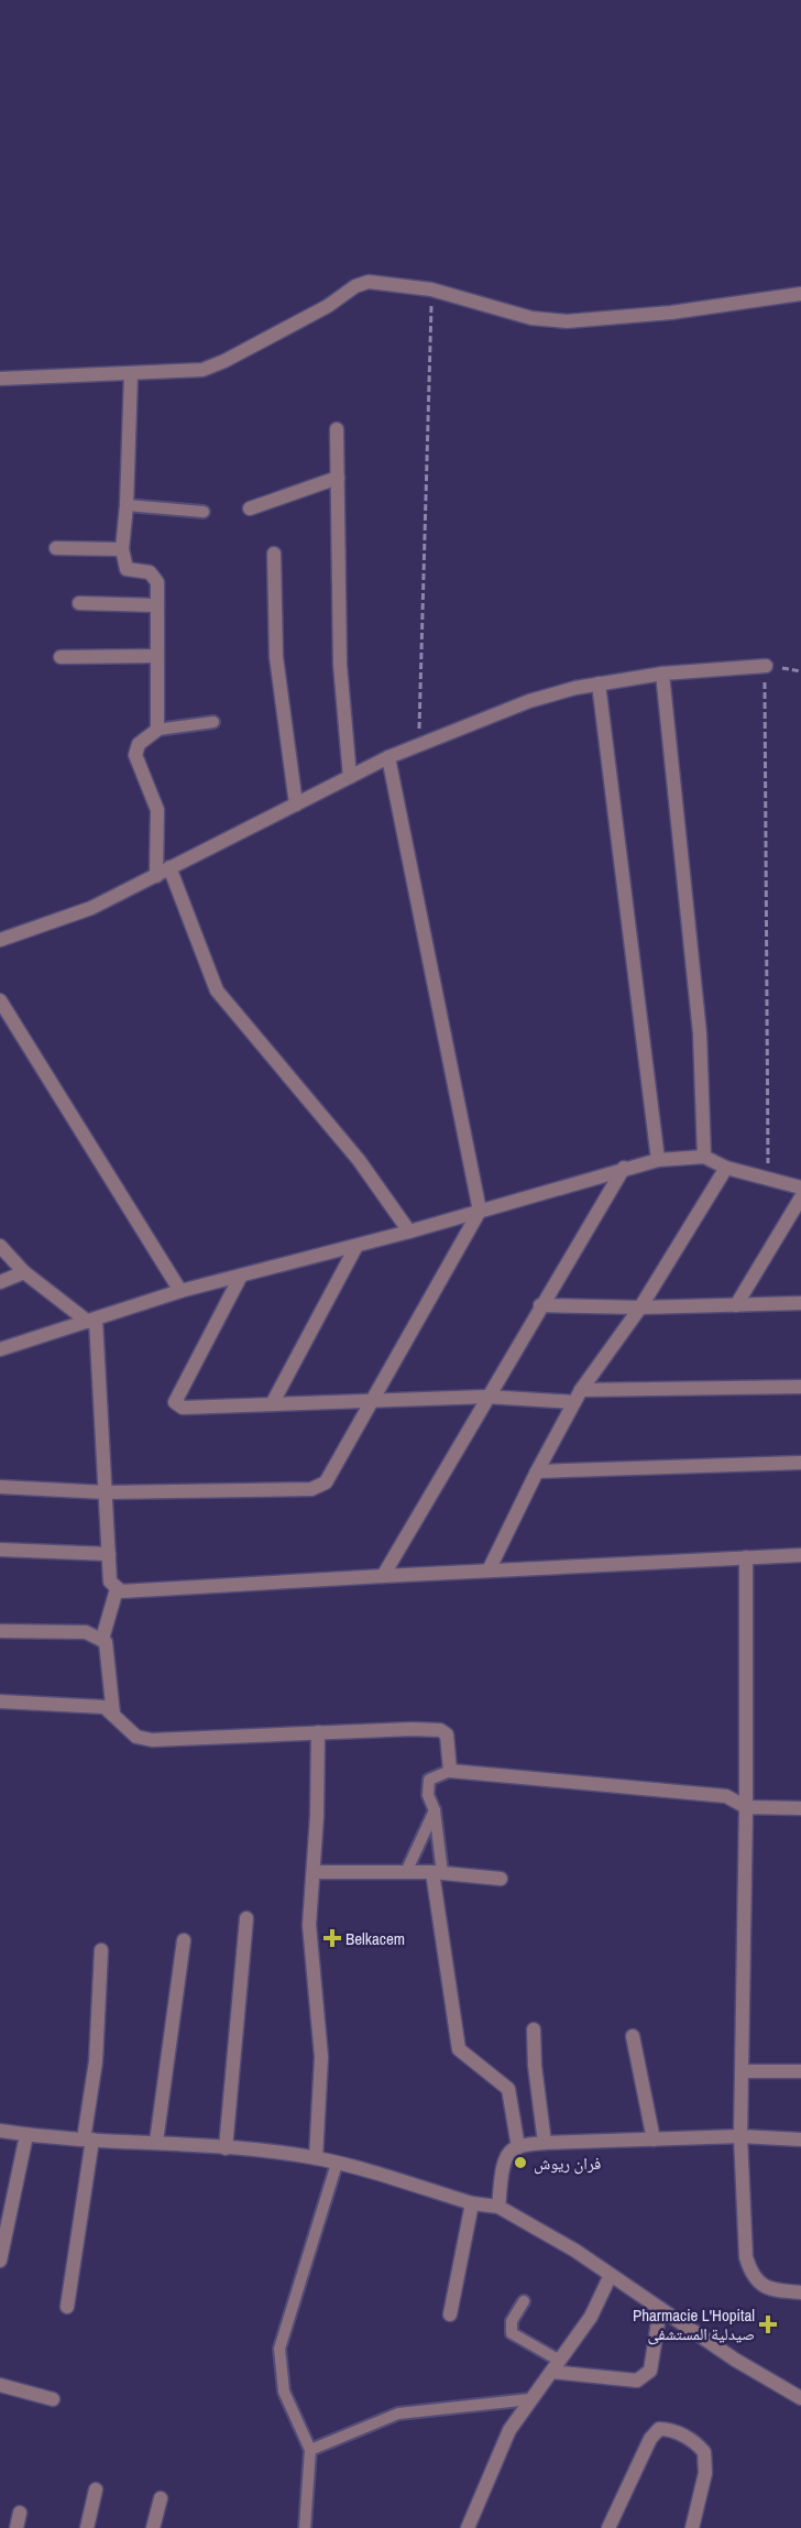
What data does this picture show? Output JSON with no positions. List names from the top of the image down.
{
  "places": {
    "health": ["Belkacem", "Pharmacie L'Hopital صيدلية المستشفى"],
    "other": ["فران ريوش"]
  }
}
